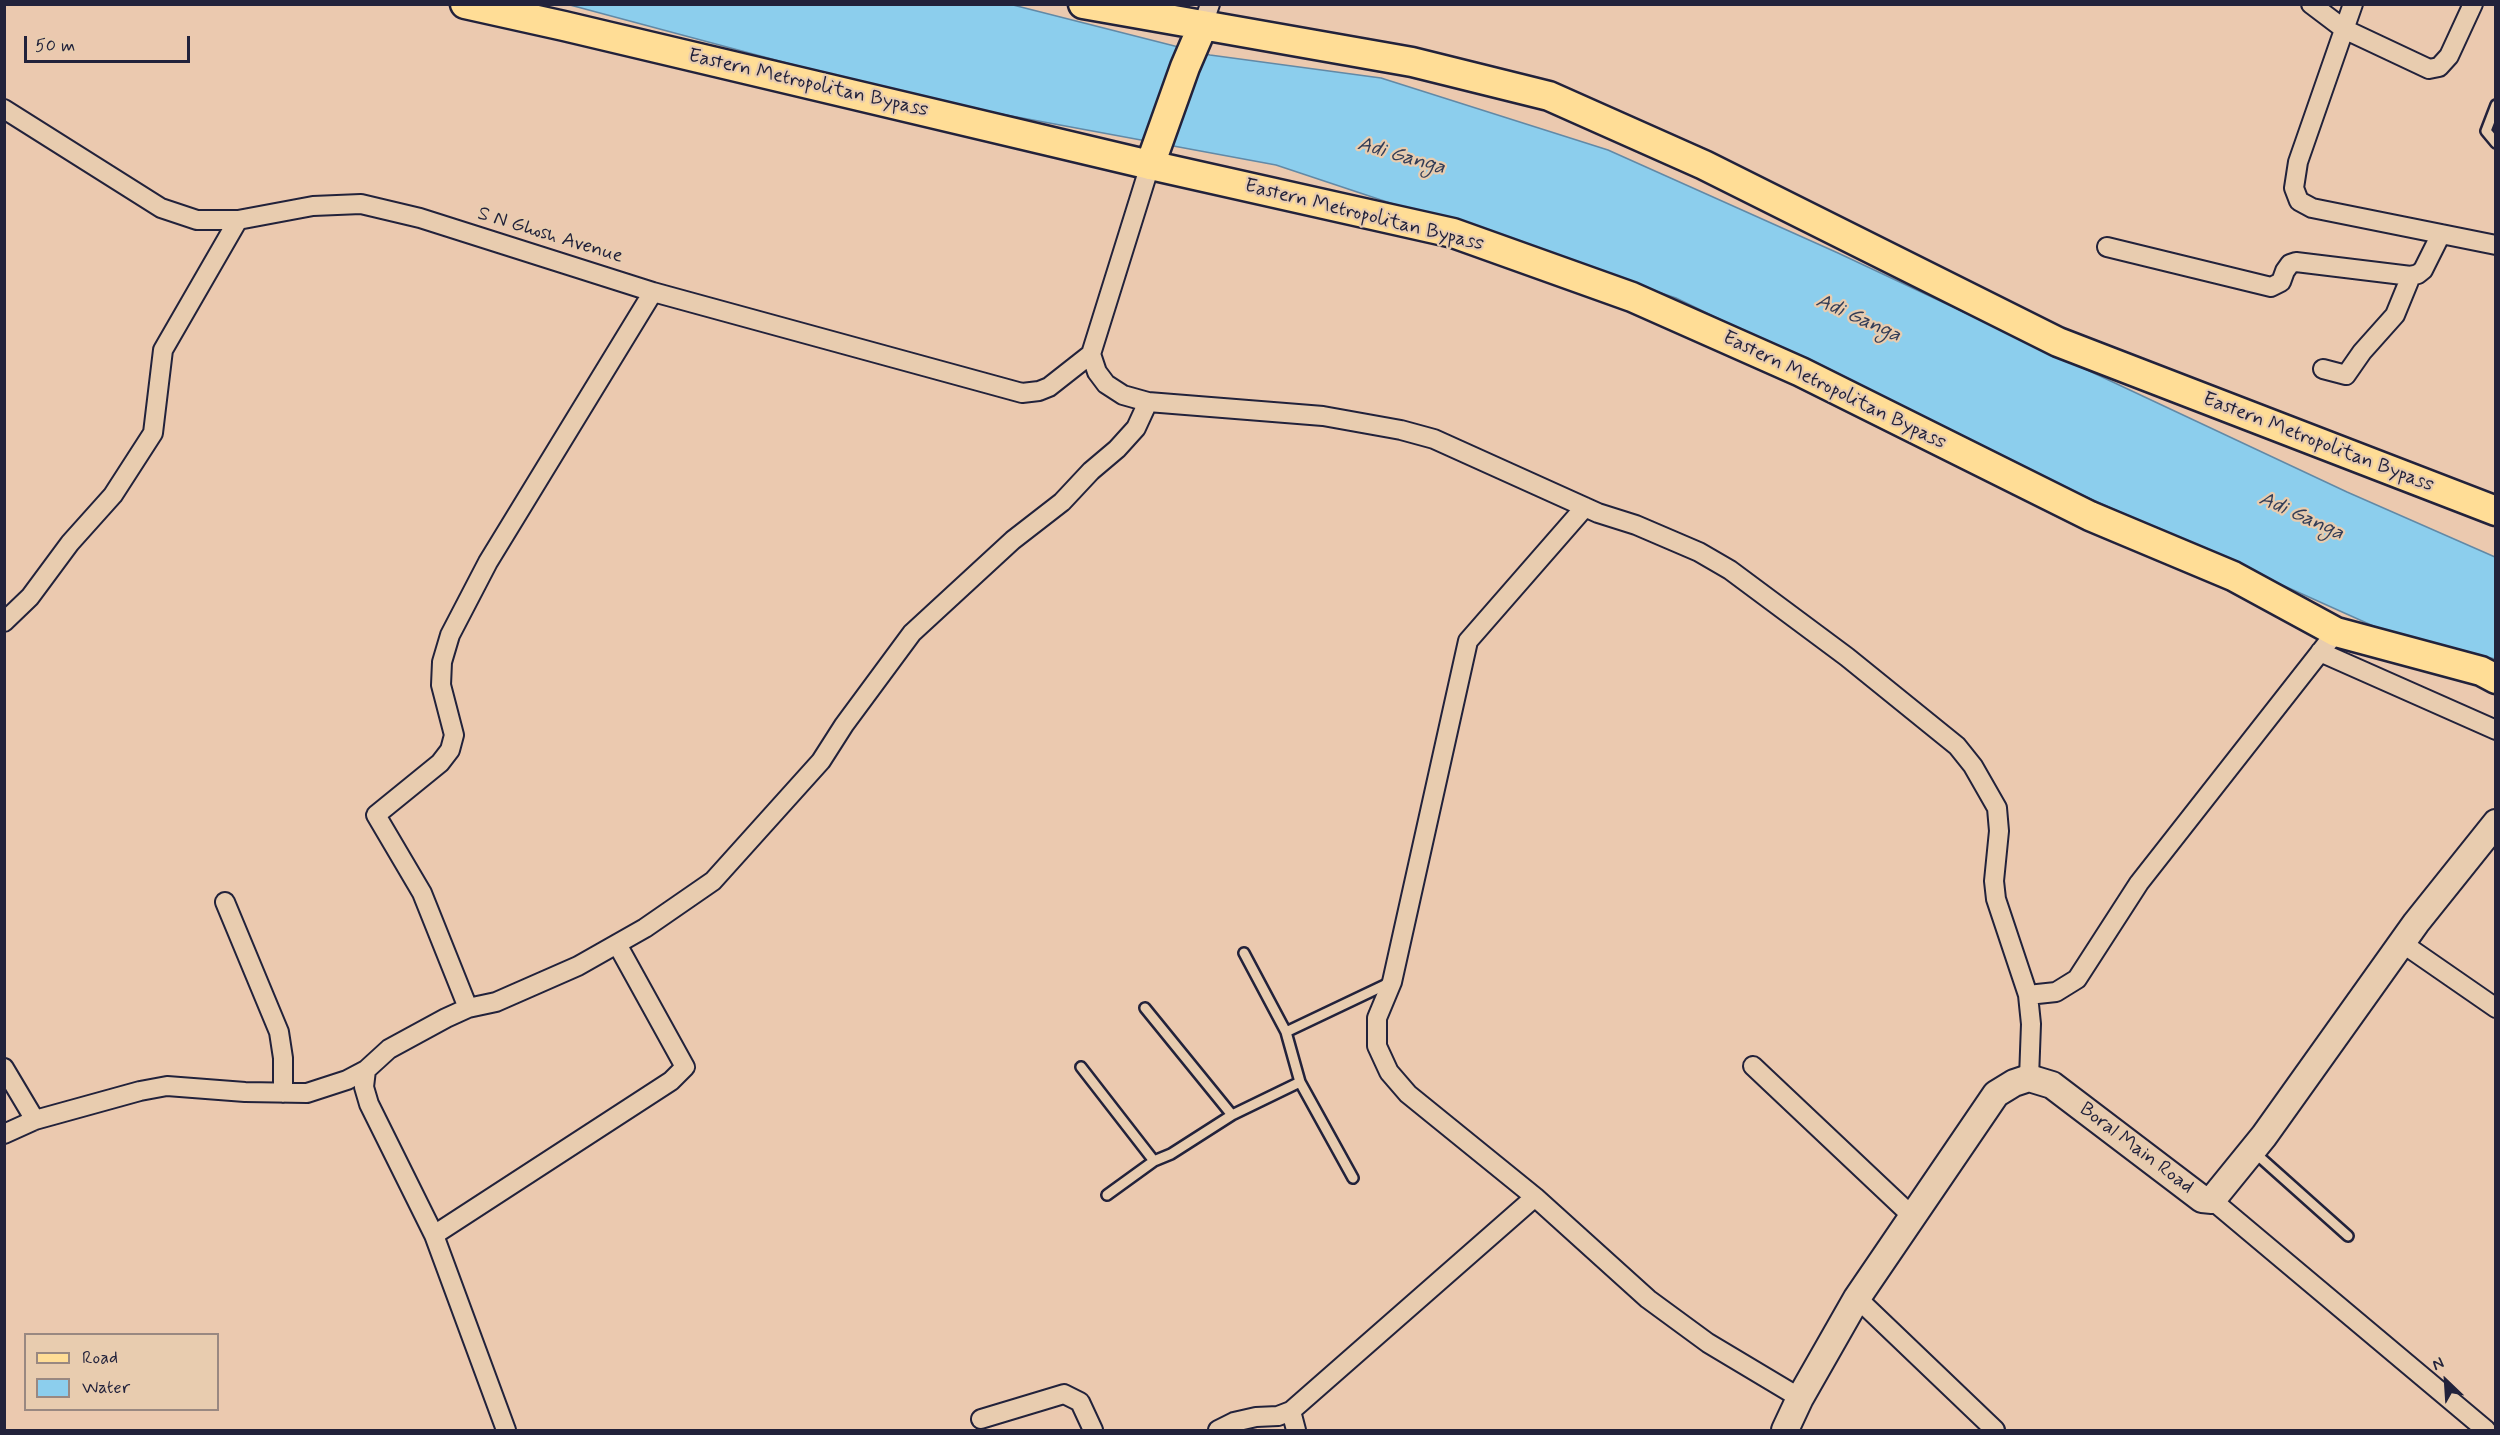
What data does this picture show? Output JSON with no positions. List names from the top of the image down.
{
  "streets": {
    "main road": ["Eastern Metropolitan Bypass", "Boral Main Road"],
    "street": ["S N Ghosh Avenue"]
  },
  "water": ["Adi Ganga"],
  "legend": ["Road", "Water"],
  "scale_bar": "50 m",
  "north": "top left"
}
